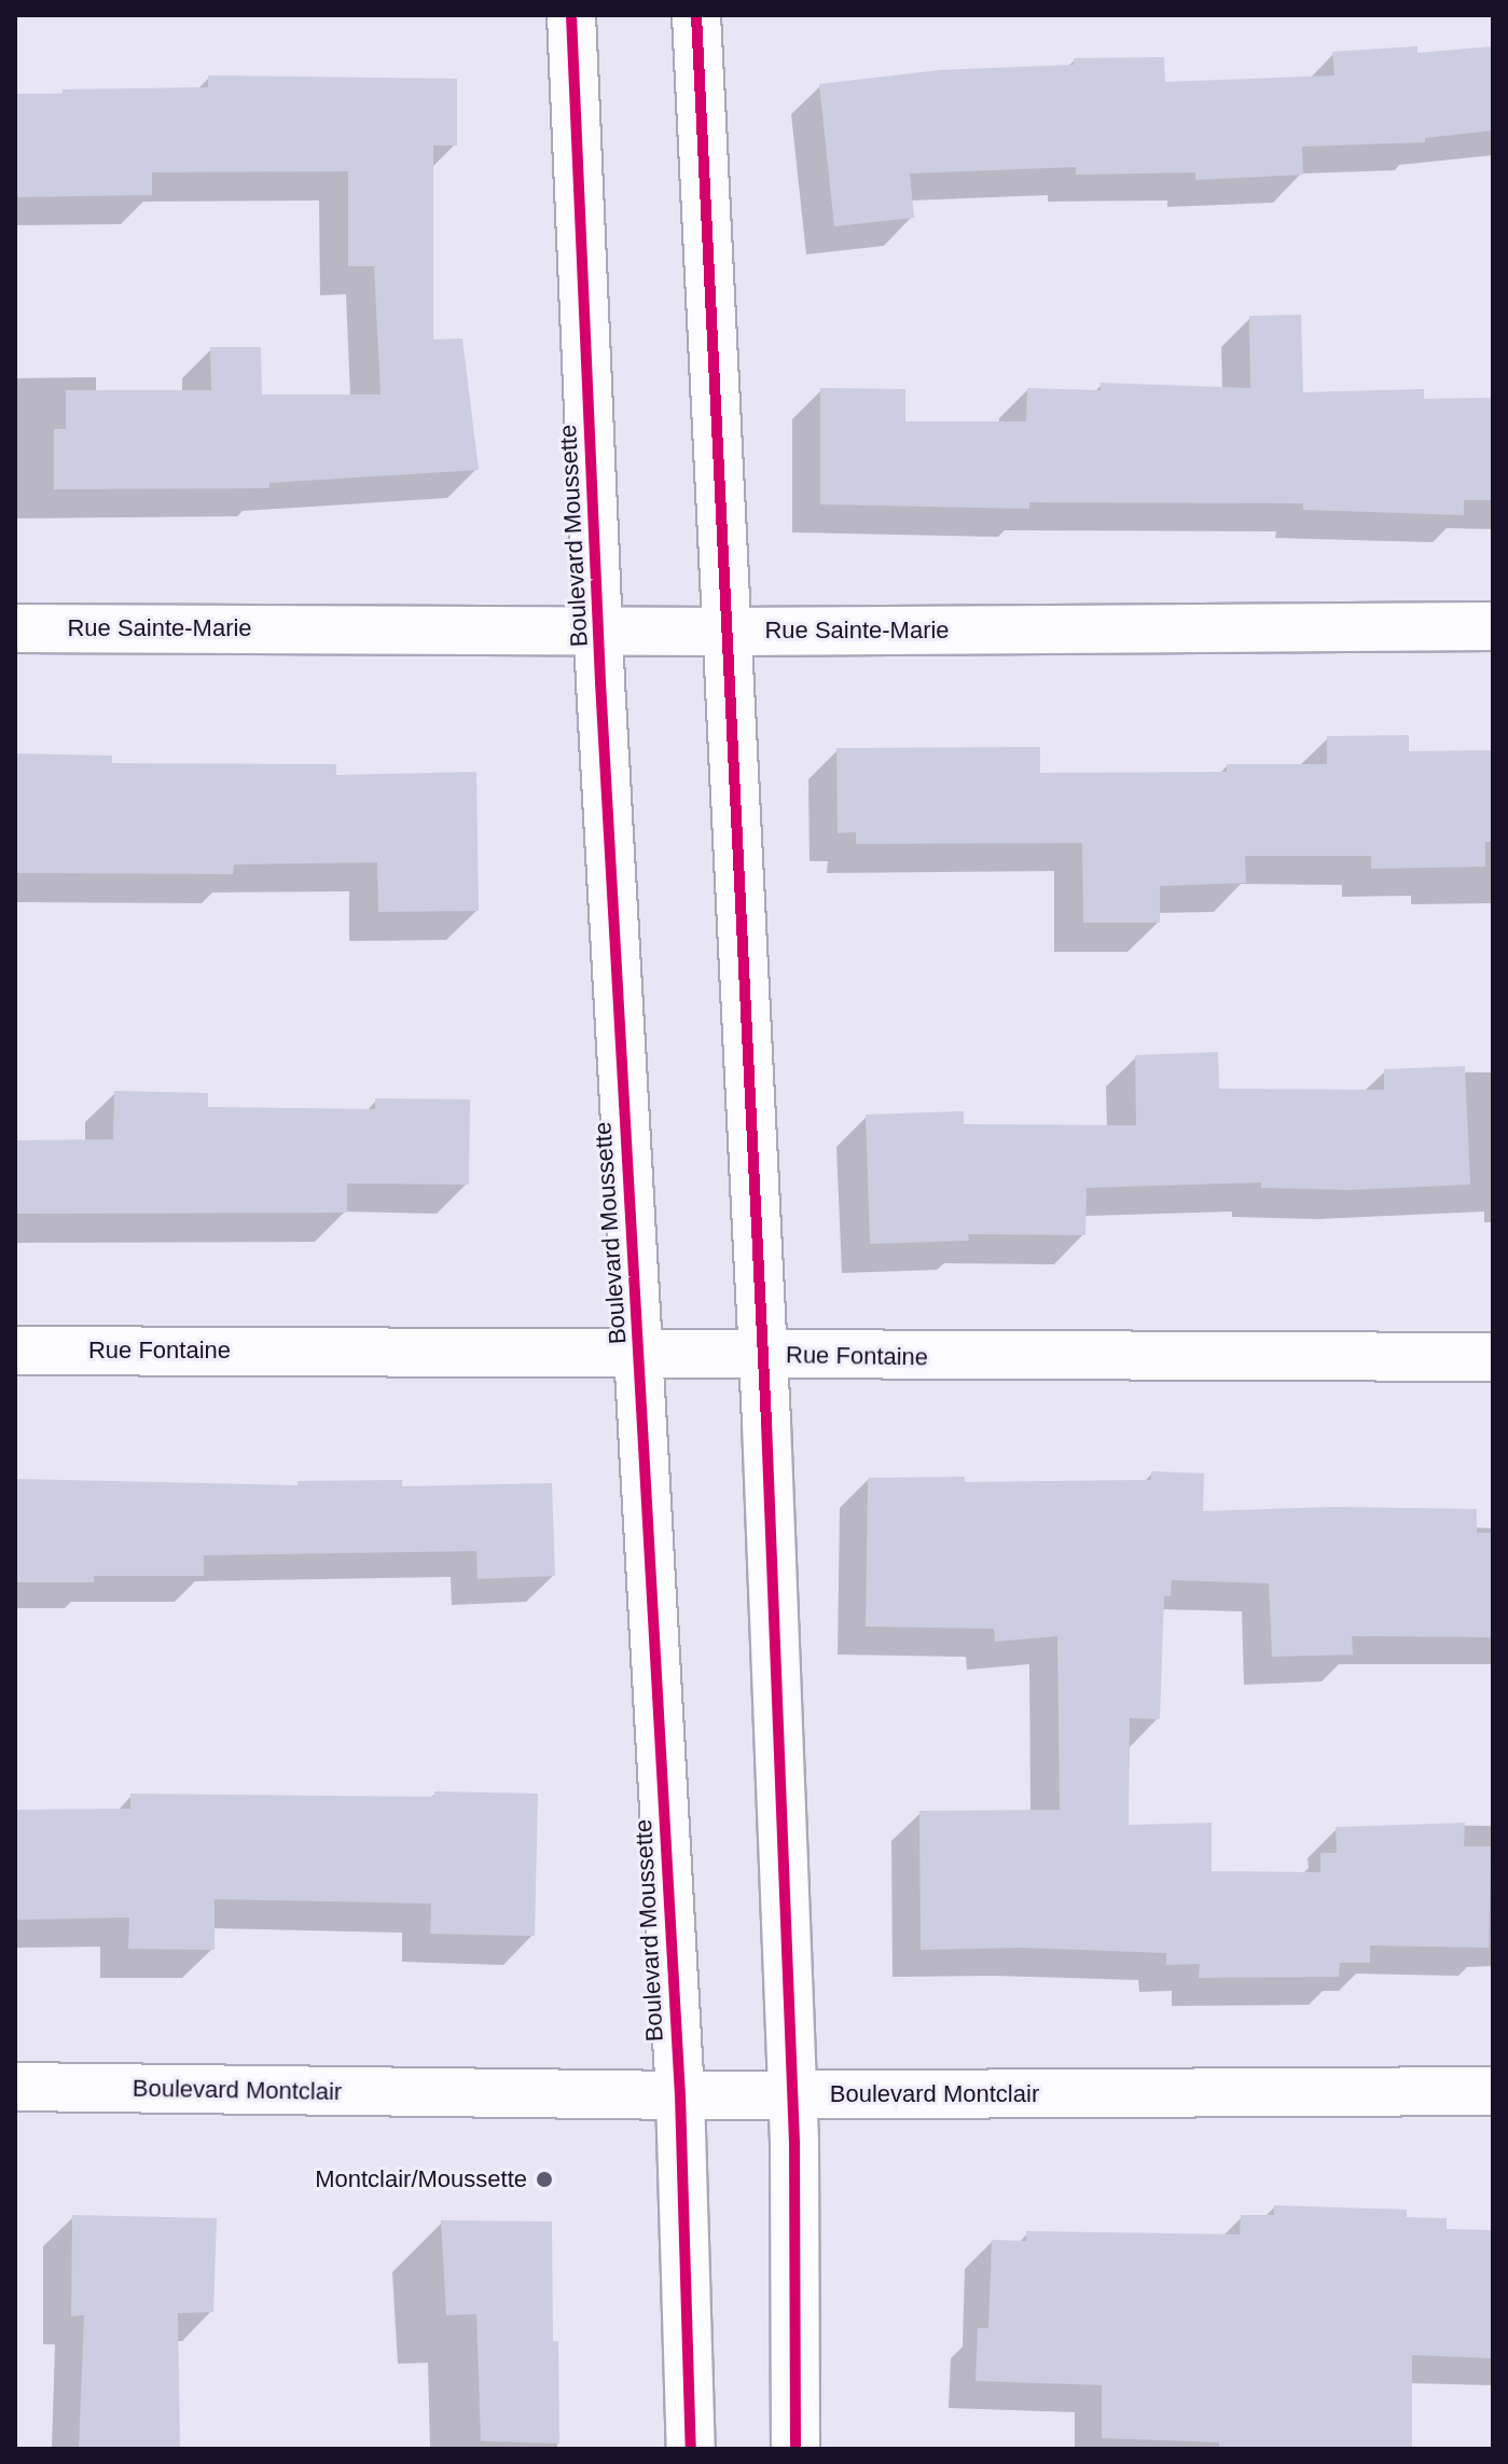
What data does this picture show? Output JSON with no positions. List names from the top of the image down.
{
  "streets": {
    "street": [
      "Boulevard Moussette",
      "Rue Sainte-Marie",
      "Rue Fontaine",
      "Boulevard Montclair"
    ]
  },
  "crossings": [
    ["Boulevard Moussette", "Rue Sainte-Marie"],
    ["Boulevard Moussette", "Rue Fontaine"],
    ["Boulevard Moussette", "Boulevard Montclair"]
  ],
  "places": ["Montclair/Moussette"]
}
